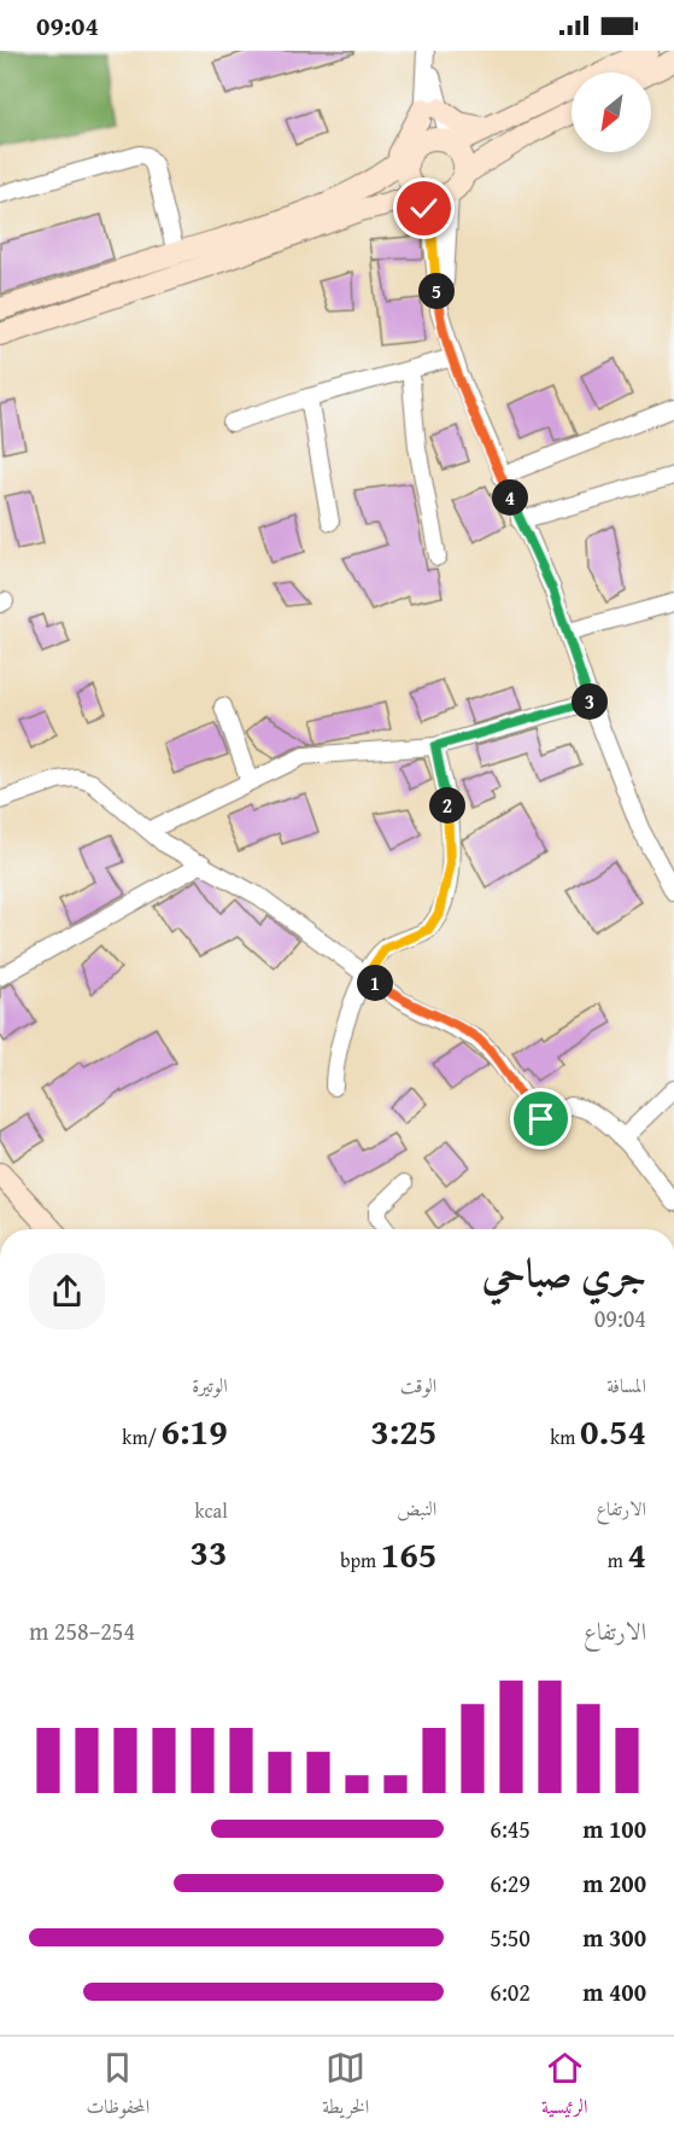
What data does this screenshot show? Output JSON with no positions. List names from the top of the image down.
{
  "north": "bottom left",
  "page": {
    "status": "09:04",
    "pins": [
      "5",
      "4",
      "3",
      "2",
      "1"
    ],
    "heading": ["جري صباحي", "09:04"],
    "stats": [
      ["المسافة", "0.54 km"],
      ["الوقت", "3:25"],
      ["الوتيرة", "6:19 /km"],
      ["الارتفاع", "4 m"],
      ["النبض", "165 bpm"],
      ["kcal", "33"]
    ],
    "chart": ["الارتفاع", "254–258 m"],
    "list": [
      {
        "name": "100 m",
        "note": "6:45"
      },
      {
        "name": "200 m",
        "note": "6:29"
      },
      {
        "name": "300 m",
        "note": "5:50"
      },
      {
        "name": "400 m",
        "note": "6:02"
      }
    ],
    "tabs": ["الرئيسية", "الخريطة", "المحفوظات"]
  }
}
